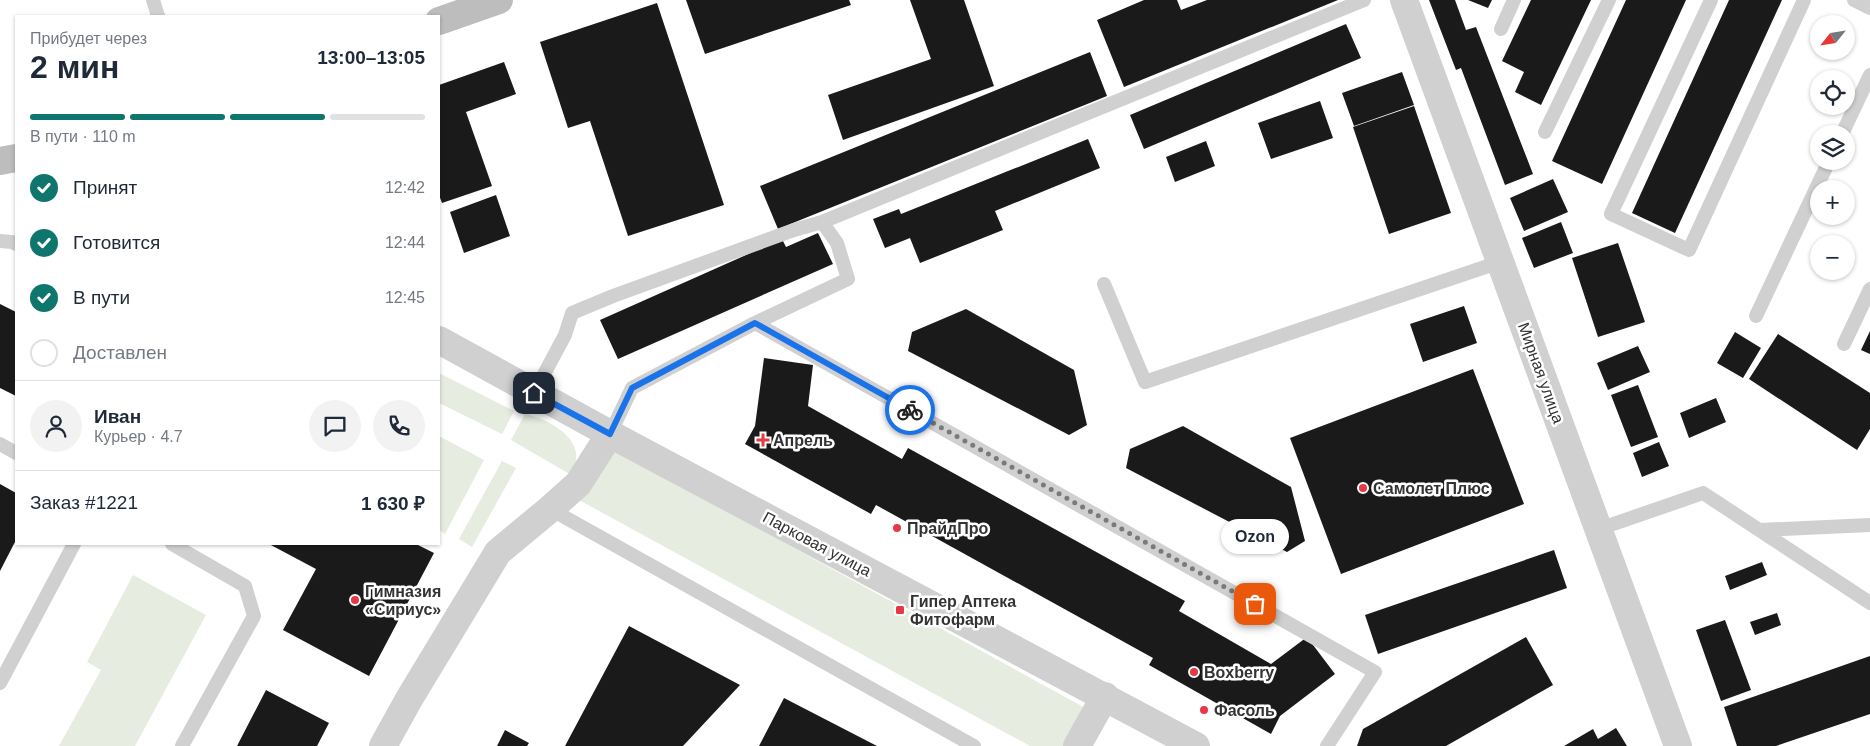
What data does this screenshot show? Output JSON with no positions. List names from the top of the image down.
{
  "streets": {
    "street": ["Мирная улица", "Парковая улица"]
  },
  "places": {
    "health": ["Апрель"],
    "other": [
      "Самолет Плюс",
      "ПрайдПро",
      "Гимназия «Сириус»",
      "Ozon",
      "Boxberry",
      "Фасоль"
    ],
    "transit": ["Гипер Аптека Фитофарм"]
  },
  "north": "bottom left",
  "page": {
    "map_buttons": ["+", "−"],
    "heading": ["2 мин", "Прибудет через", "13:00–13:05"],
    "panel": [
      "Иван",
      "Курьер · 4.7",
      "Заказ #1221",
      "1 630 ₽"
    ],
    "bar": "В пути · 110 m",
    "list": [
      ["Принят", "12:42"],
      ["Готовится", "12:44"],
      ["В пути", "12:45"],
      "Доставлен"
    ],
    "bubble": "Ozon"
  }
}
